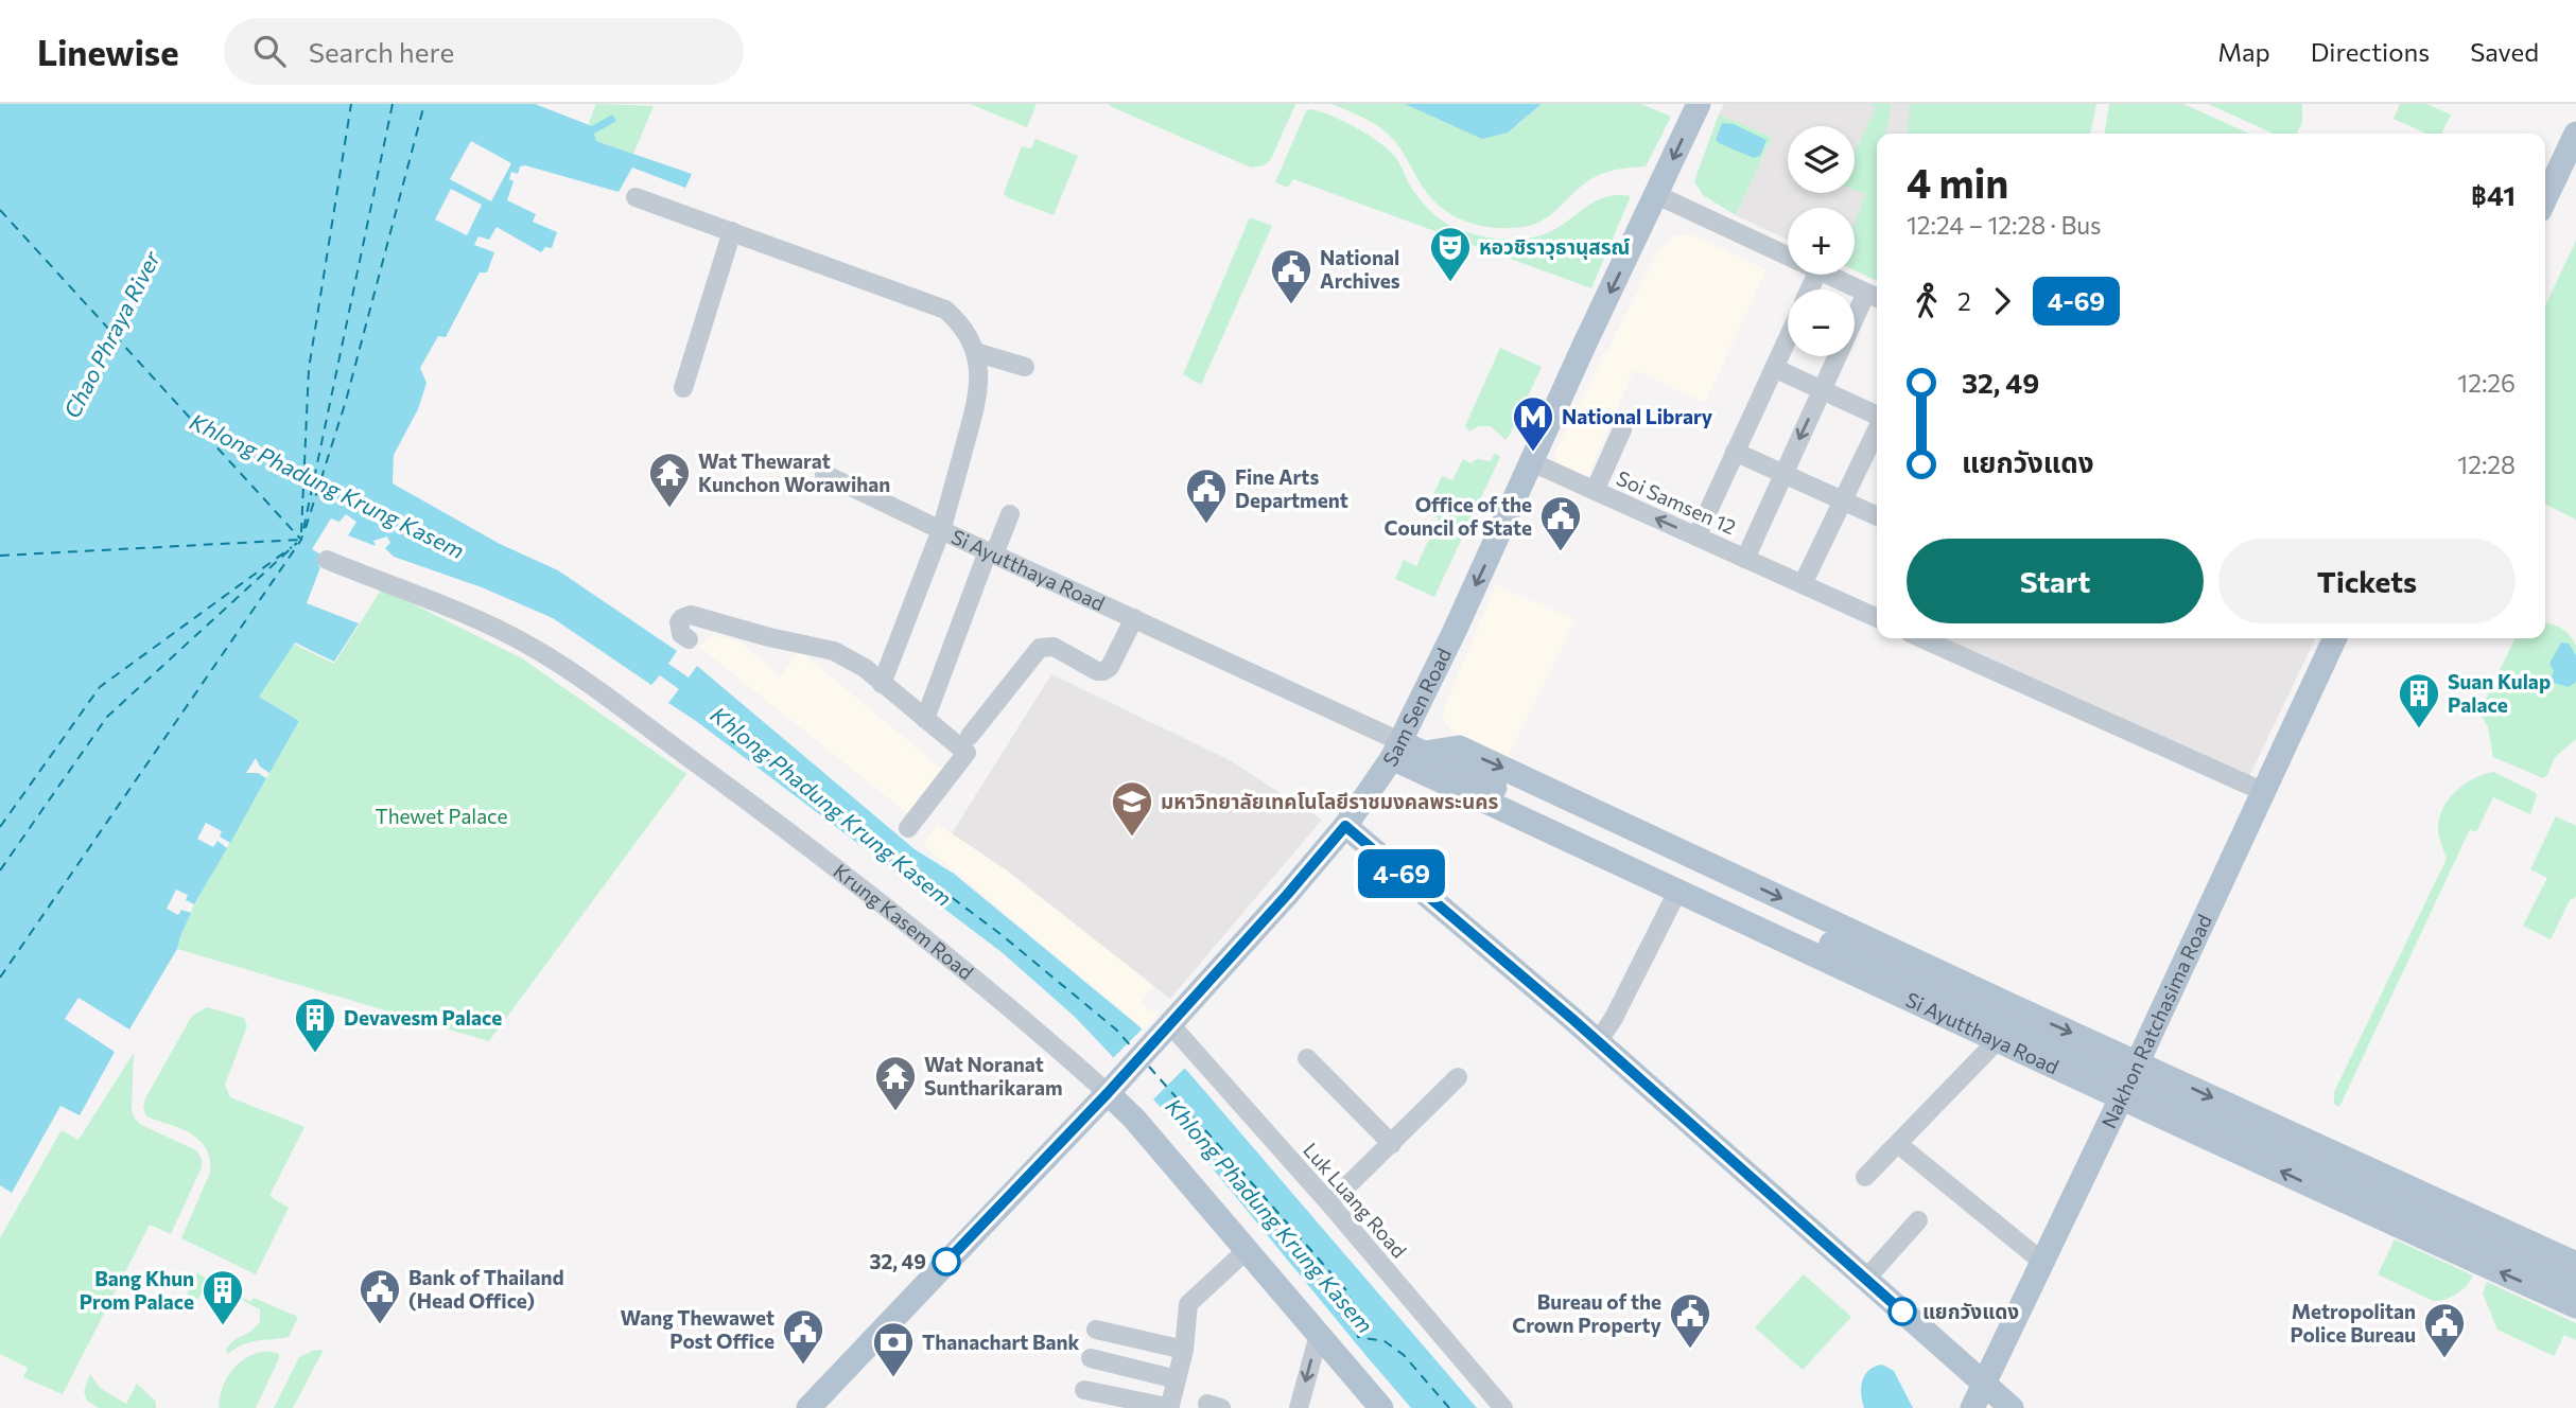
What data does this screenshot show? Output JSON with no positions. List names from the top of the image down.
{
  "streets": {
    "main road": [
      "Si Ayutthaya Road",
      "Sam Sen Road",
      "Krung Kasem Road",
      "Nakhon Ratchasima Road"
    ],
    "street": ["Soi Samsen 12", "Luk Luang Road"]
  },
  "crossings": [
    ["Soi Samsen 12", "Sam Sen Road"],
    ["Si Ayutthaya Road", "Sam Sen Road"],
    ["Si Ayutthaya Road", "Nakhon Ratchasima Road"],
    ["Sam Sen Road", "Krung Kasem Road"],
    ["Sam Sen Road", "Luk Luang Road"]
  ],
  "one_way": ["Sam Sen Road"],
  "water": ["Chao Phraya River", "Khlong Phadung Krung Kasem"],
  "parks": ["Thewet Palace"],
  "places": {
    "theatre": ["หอวชิราวุธานุสรณ์"],
    "public building": [
      "National Archives",
      "Fine Arts Department",
      "Office of the Council of State",
      "Bank of Thailand (Head Office)",
      "Bureau of the Crown Property",
      "Metropolitan Police Bureau",
      "Wang Thewawet Post Office"
    ],
    "metro station": ["National Library"],
    "temple": ["Wat Thewarat Kunchon Worawihan", "Wat Noranat Suntharikaram"],
    "building": ["Suan Kulap Palace", "Devavesm Palace", "Bang Khun Prom Palace"],
    "school or university": ["มหาวิทยาลัยเทคโนโลยีราชมงคลพระนคร"],
    "other": ["32, 49", "แยกวังแดง"],
    "bank": ["Thanachart Bank"]
  },
  "lines": ["bus line 4-69"],
  "page": {
    "header": "Linewise",
    "search": "Search here",
    "nav": ["Map", "Directions", "Saved"],
    "on_map": "4-69",
    "map_buttons": ["+", "−"],
    "heading": ["4 min", "12:24 – 12:28 · Bus", "฿41"],
    "legs": ["2", "4-69"],
    "list": [
      {
        "name": "32, 49",
        "value": "12:26"
      },
      {
        "name": "แยกวังแดง",
        "value": "12:28"
      }
    ],
    "buttons": ["Start", "Tickets"]
  }
}
